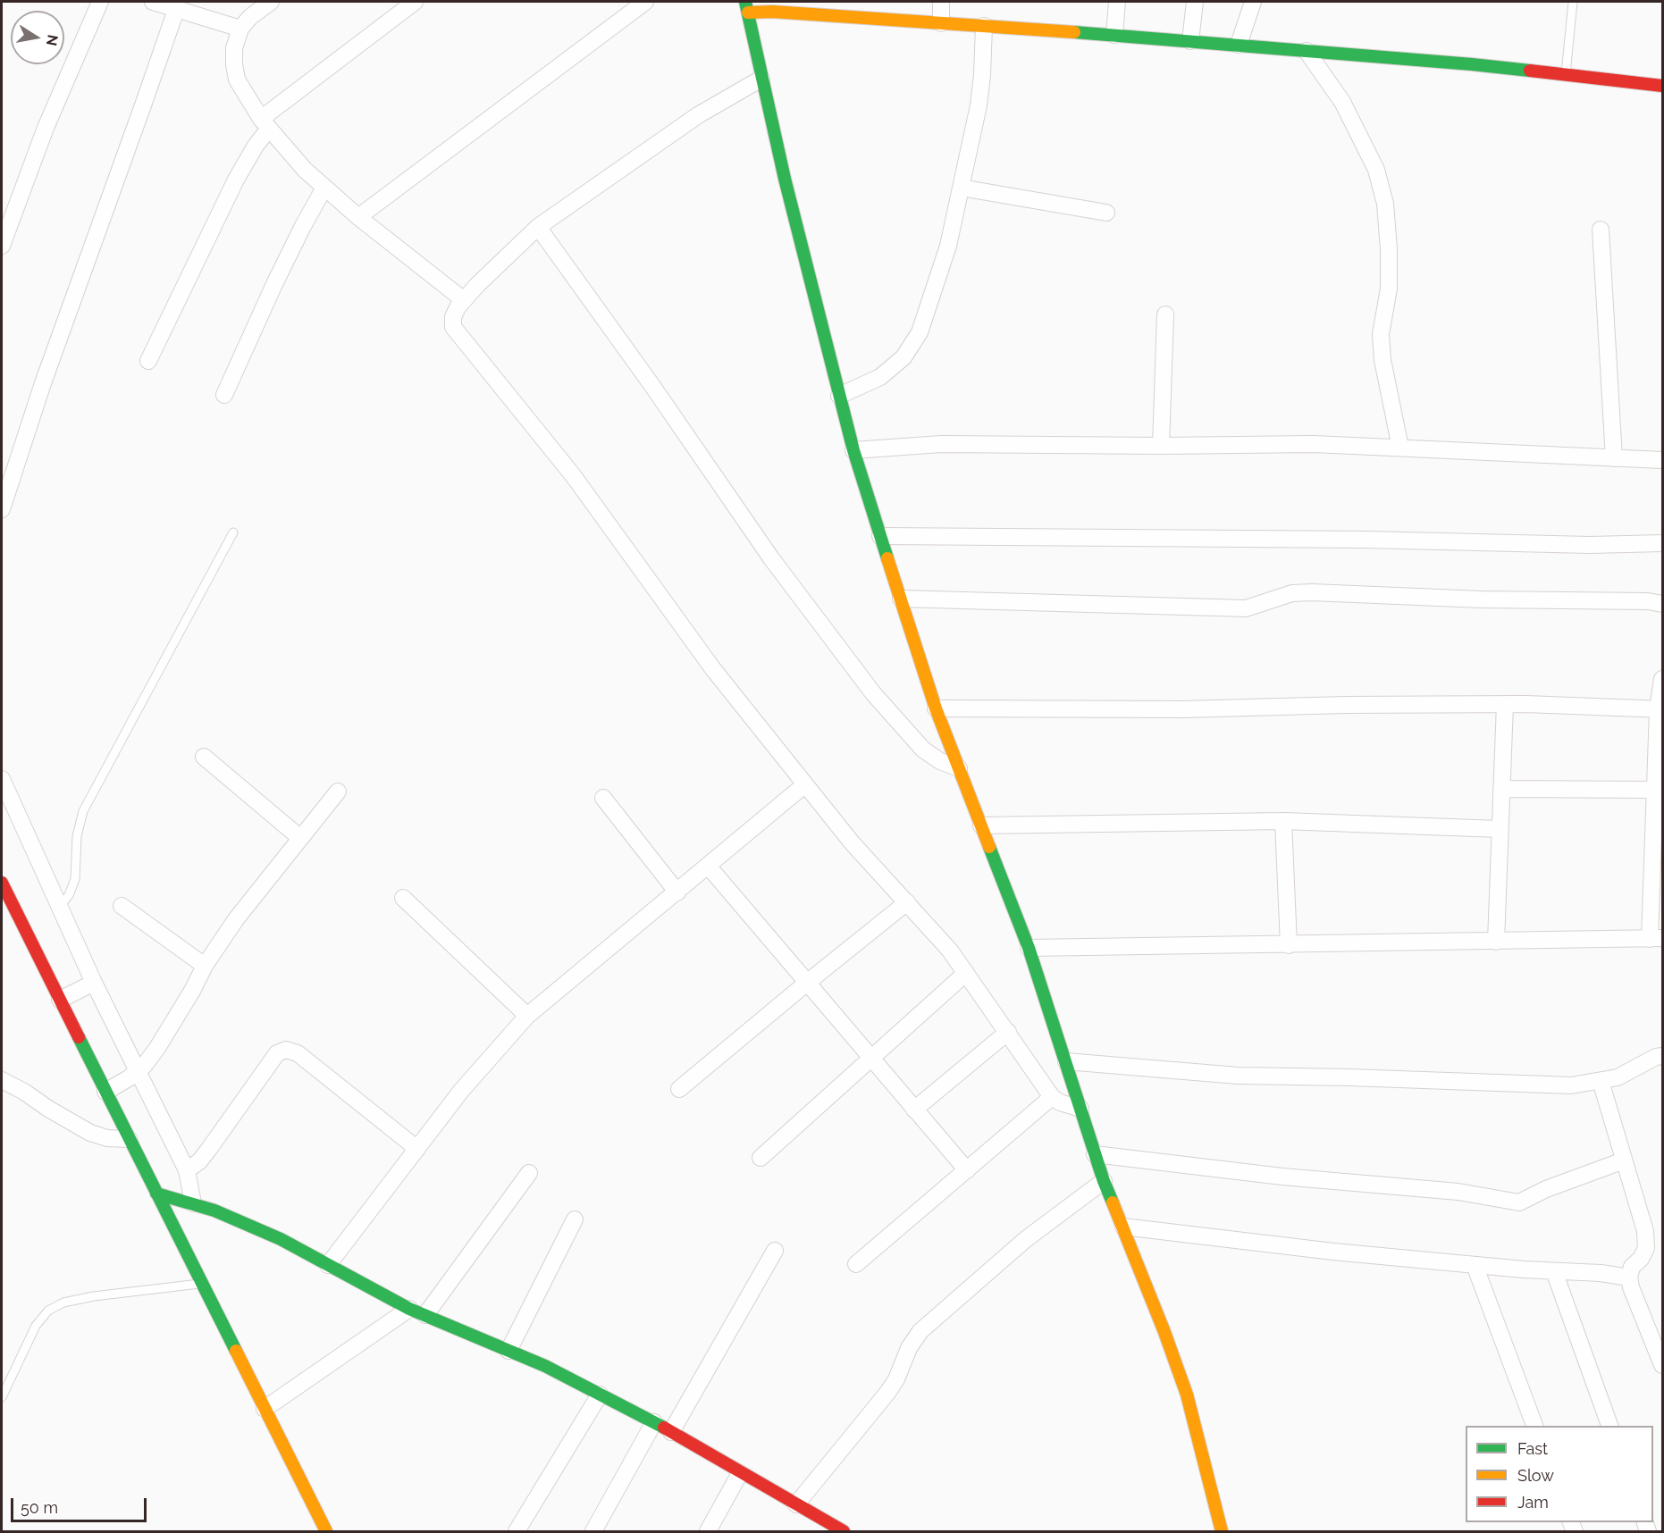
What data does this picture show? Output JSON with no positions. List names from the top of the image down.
{
  "legend": ["Fast", "Slow", "Jam"],
  "scale_bar": "50 m",
  "north": "right"
}
